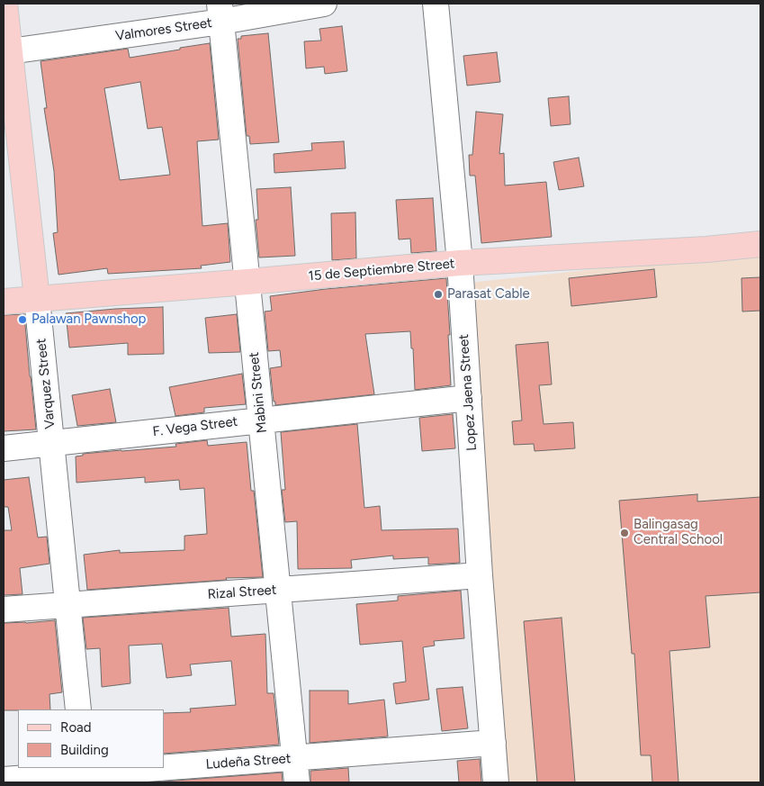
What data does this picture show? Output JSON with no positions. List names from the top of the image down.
{
  "streets": {
    "main road": ["15 de Septiembre Street", "Varquez Street"],
    "street": [
      "Valmores Street",
      "Mabini Street",
      "Lopez Jaena Street",
      "F. Vega Street",
      "Rizal Street",
      "Ludeña Street"
    ]
  },
  "crossings": [
    ["Valmores Street", "Varquez Street"],
    ["Valmores Street", "Mabini Street"],
    ["15 de Septiembre Street", "Varquez Street"],
    ["15 de Septiembre Street", "Mabini Street"],
    ["15 de Septiembre Street", "Lopez Jaena Street"],
    ["Varquez Street", "F. Vega Street"],
    ["Varquez Street", "Rizal Street"],
    ["Mabini Street", "F. Vega Street"],
    ["Mabini Street", "Rizal Street"],
    ["Mabini Street", "Ludeña Street"],
    ["Lopez Jaena Street", "F. Vega Street"],
    ["Lopez Jaena Street", "Rizal Street"],
    ["Lopez Jaena Street", "Ludeña Street"]
  ],
  "places": ["Parasat Cable", "Palawan Pawnshop", "Balingasag Central School"],
  "legend": ["Road", "Building"]
}
